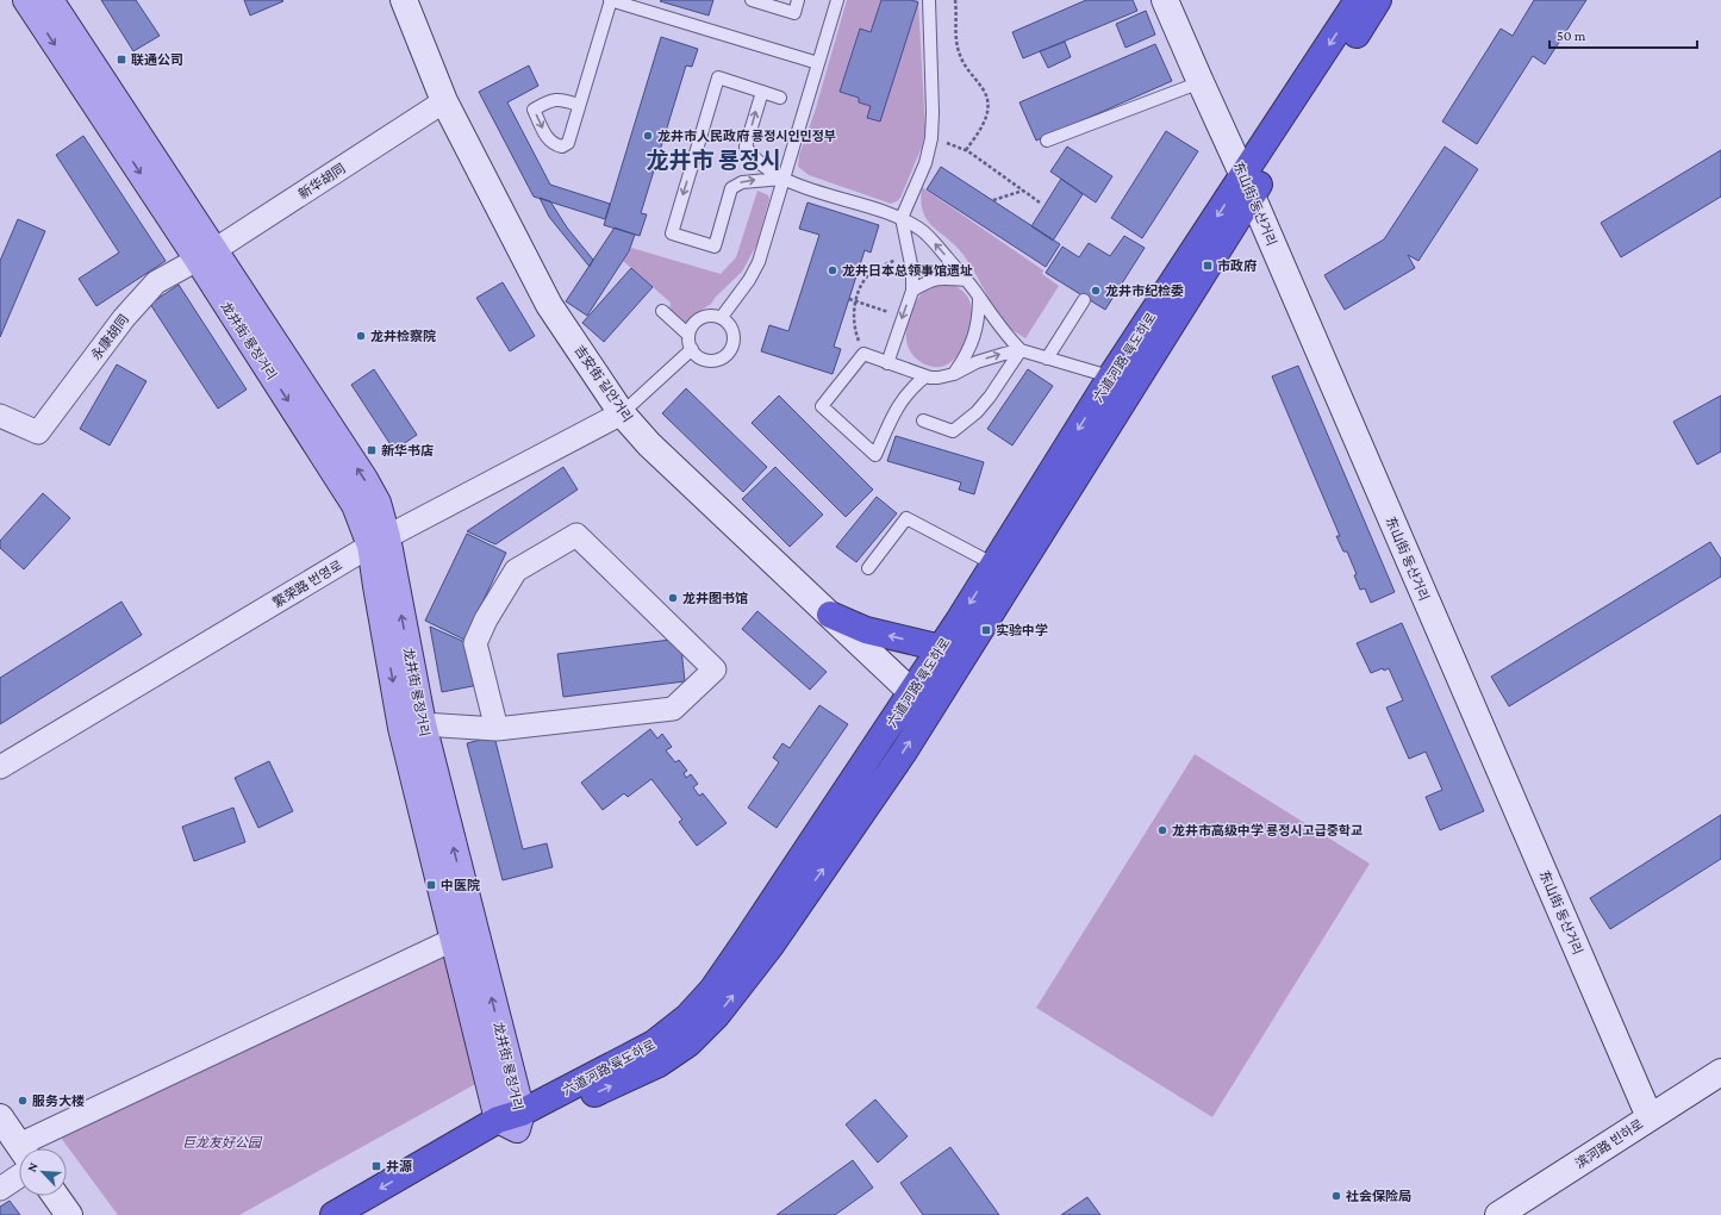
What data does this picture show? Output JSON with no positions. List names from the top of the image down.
{
  "streets": {
    "highway": ["六道河路 륙도하로"],
    "main road": ["龙井街 룡정거리"],
    "street": [
      "新华胡同",
      "东山街 동산거리",
      "永康胡同",
      "吉安街 길안거리",
      "繁荣路 번영로",
      "滨河路 빈하로"
    ]
  },
  "crossings": [
    ["新华胡同", "永康胡同"],
    ["新华胡同", "龙井街 룡정거리"],
    ["新华胡同", "吉安街 길안거리"],
    ["东山街 동산거리", "六道河路 륙도하로"],
    ["东山街 동산거리", "滨河路 빈하로"],
    ["永康胡同", "龙井街 룡정거리"],
    ["龙井街 룡정거리", "六道河路 륙도하로"],
    ["龙井街 룡정거리", "繁荣路 번영로"],
    ["六道河路 륙도하로", "吉安街 길안거리"],
    ["吉安街 길안거리", "繁荣路 번영로"]
  ],
  "districts": ["龙井市 룡정시"],
  "parks": ["巨龙友好公园"],
  "places": {
    "transit": [
      "联通公司",
      "市政府",
      "新华书店",
      "实验中学",
      "中医院",
      "井源"
    ],
    "other": [
      "龙井市人民政府 룡정시인민정부",
      "龙井日本总领事馆遗址",
      "龙井市纪检委",
      "龙井检察院",
      "龙井图书馆",
      "龙井市高级中学 룡정시고급중학교",
      "服务大楼",
      "社会保险局"
    ]
  },
  "scale_bar": "50 m",
  "north": "top left"
}
